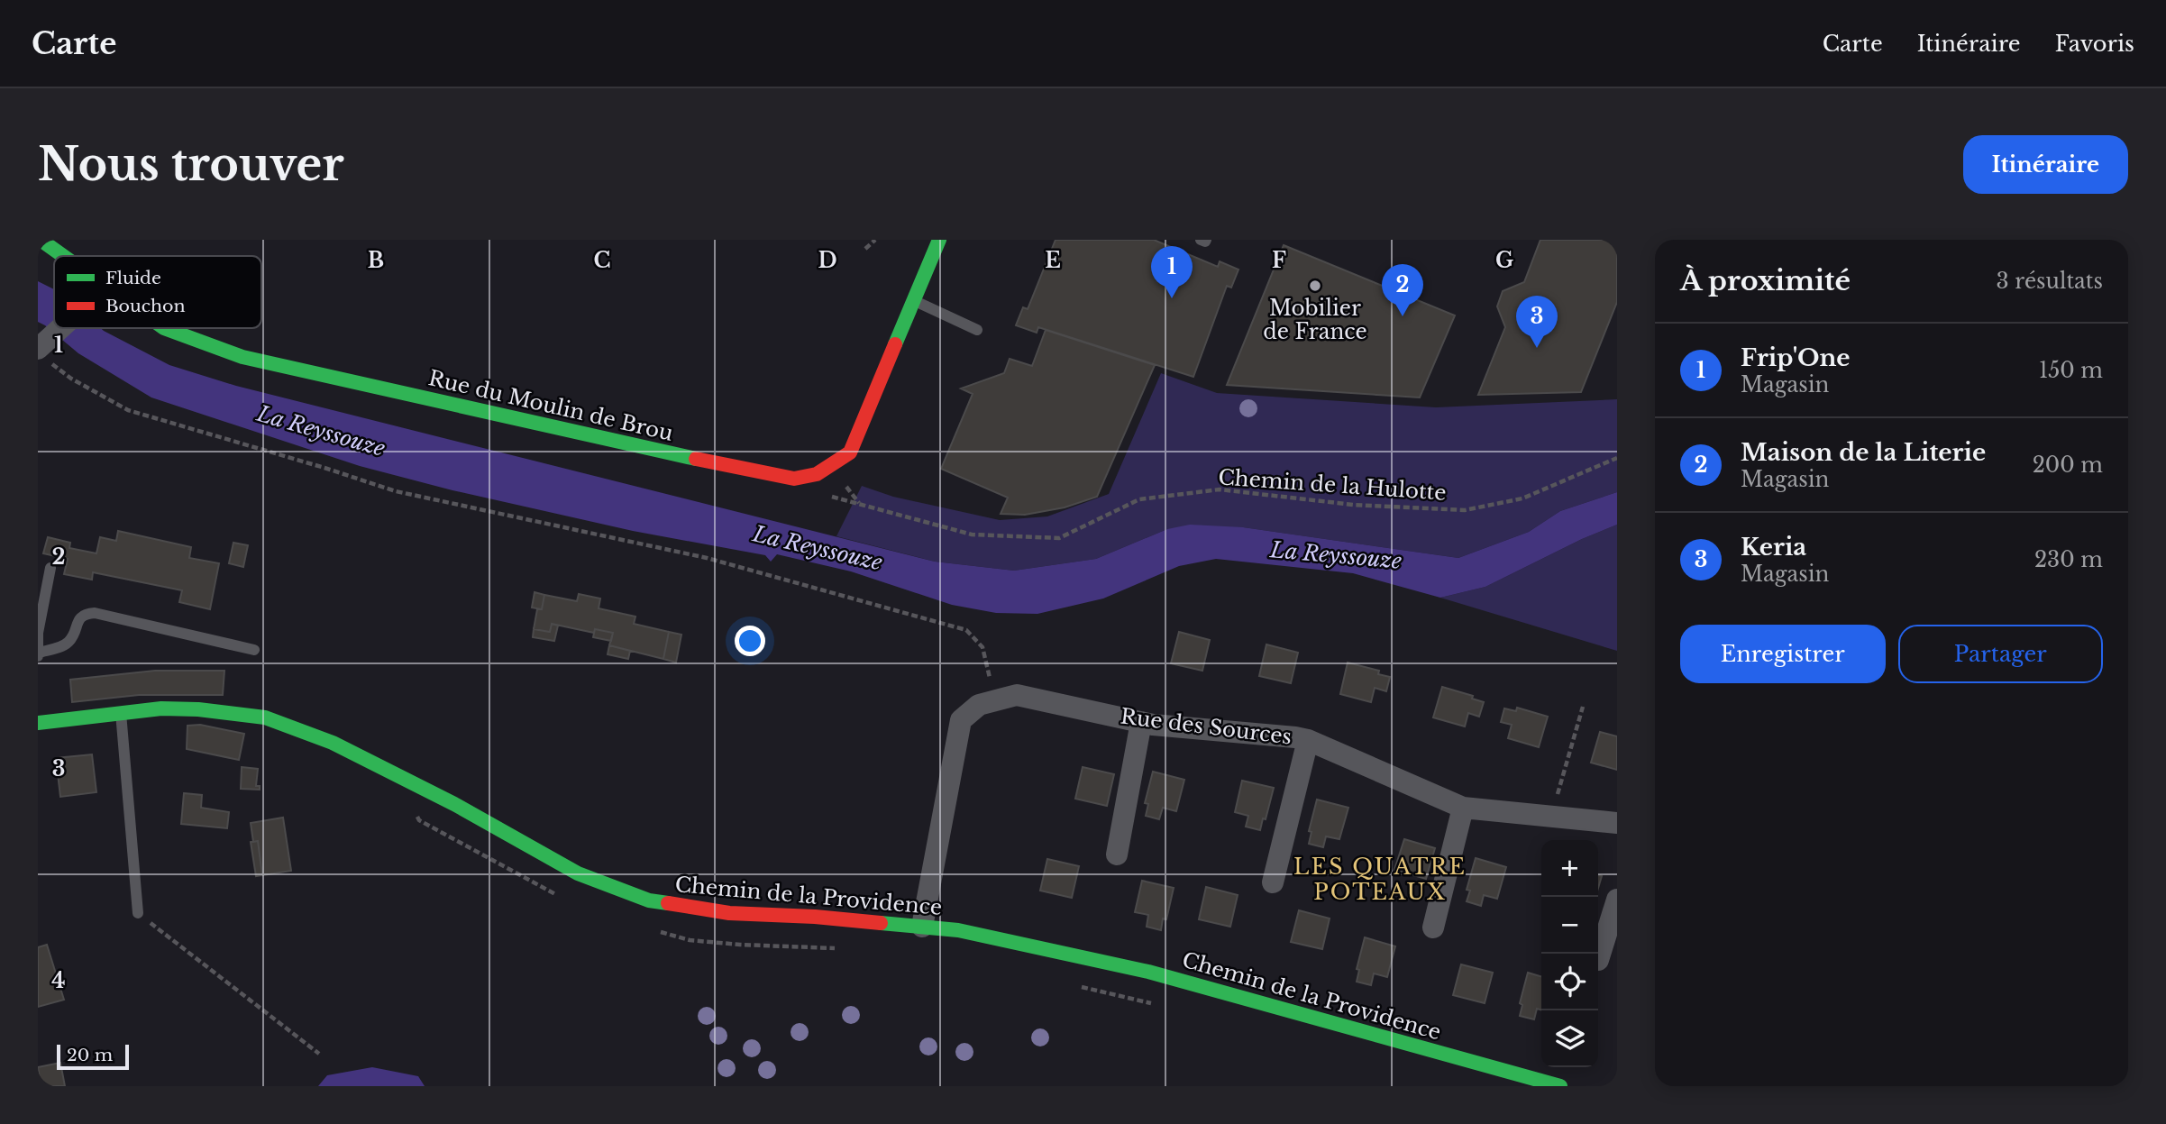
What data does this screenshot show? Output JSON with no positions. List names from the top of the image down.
{
  "streets": {
    "street": ["Rue du Moulin de Brou", "Rue des Sources", "Chemin de la Providence"],
    "path": ["Chemin de la Hulotte"]
  },
  "crossings": [
    ["Rue des Sources", "Chemin de la Providence"]
  ],
  "districts": ["LES QUATRE POTEAUX"],
  "water": ["La Reyssouze"],
  "places": ["Mobilier de France"],
  "legend": ["Fluide", "Bouchon"],
  "scale_bar": "20 m",
  "page": {
    "header": "Carte",
    "nav": ["Carte", "Itinéraire", "Favoris"],
    "buttons": [
      "Itinéraire",
      ["Enregistrer", "Partager"]
    ],
    "title": "Nous trouver",
    "heading": ["À proximité", "3 résultats"],
    "pins": ["1", "2", "3"],
    "list": [
      {
        "mark": "1",
        "name": "Frip'One",
        "note": "Magasin",
        "value": "150 m"
      },
      {
        "mark": "2",
        "name": "Maison de la Literie",
        "note": "Magasin",
        "value": "200 m"
      },
      {
        "mark": "3",
        "name": "Keria",
        "note": "Magasin",
        "value": "230 m"
      }
    ],
    "map_buttons": ["+", "−"],
    "scale": "20 m"
  },
  "grid": {
    "columns": [
      "B",
      "C",
      "D",
      "E",
      "F",
      "G"
    ],
    "rows": [
      "1",
      "2",
      "3",
      "4"
    ]
  }
}
